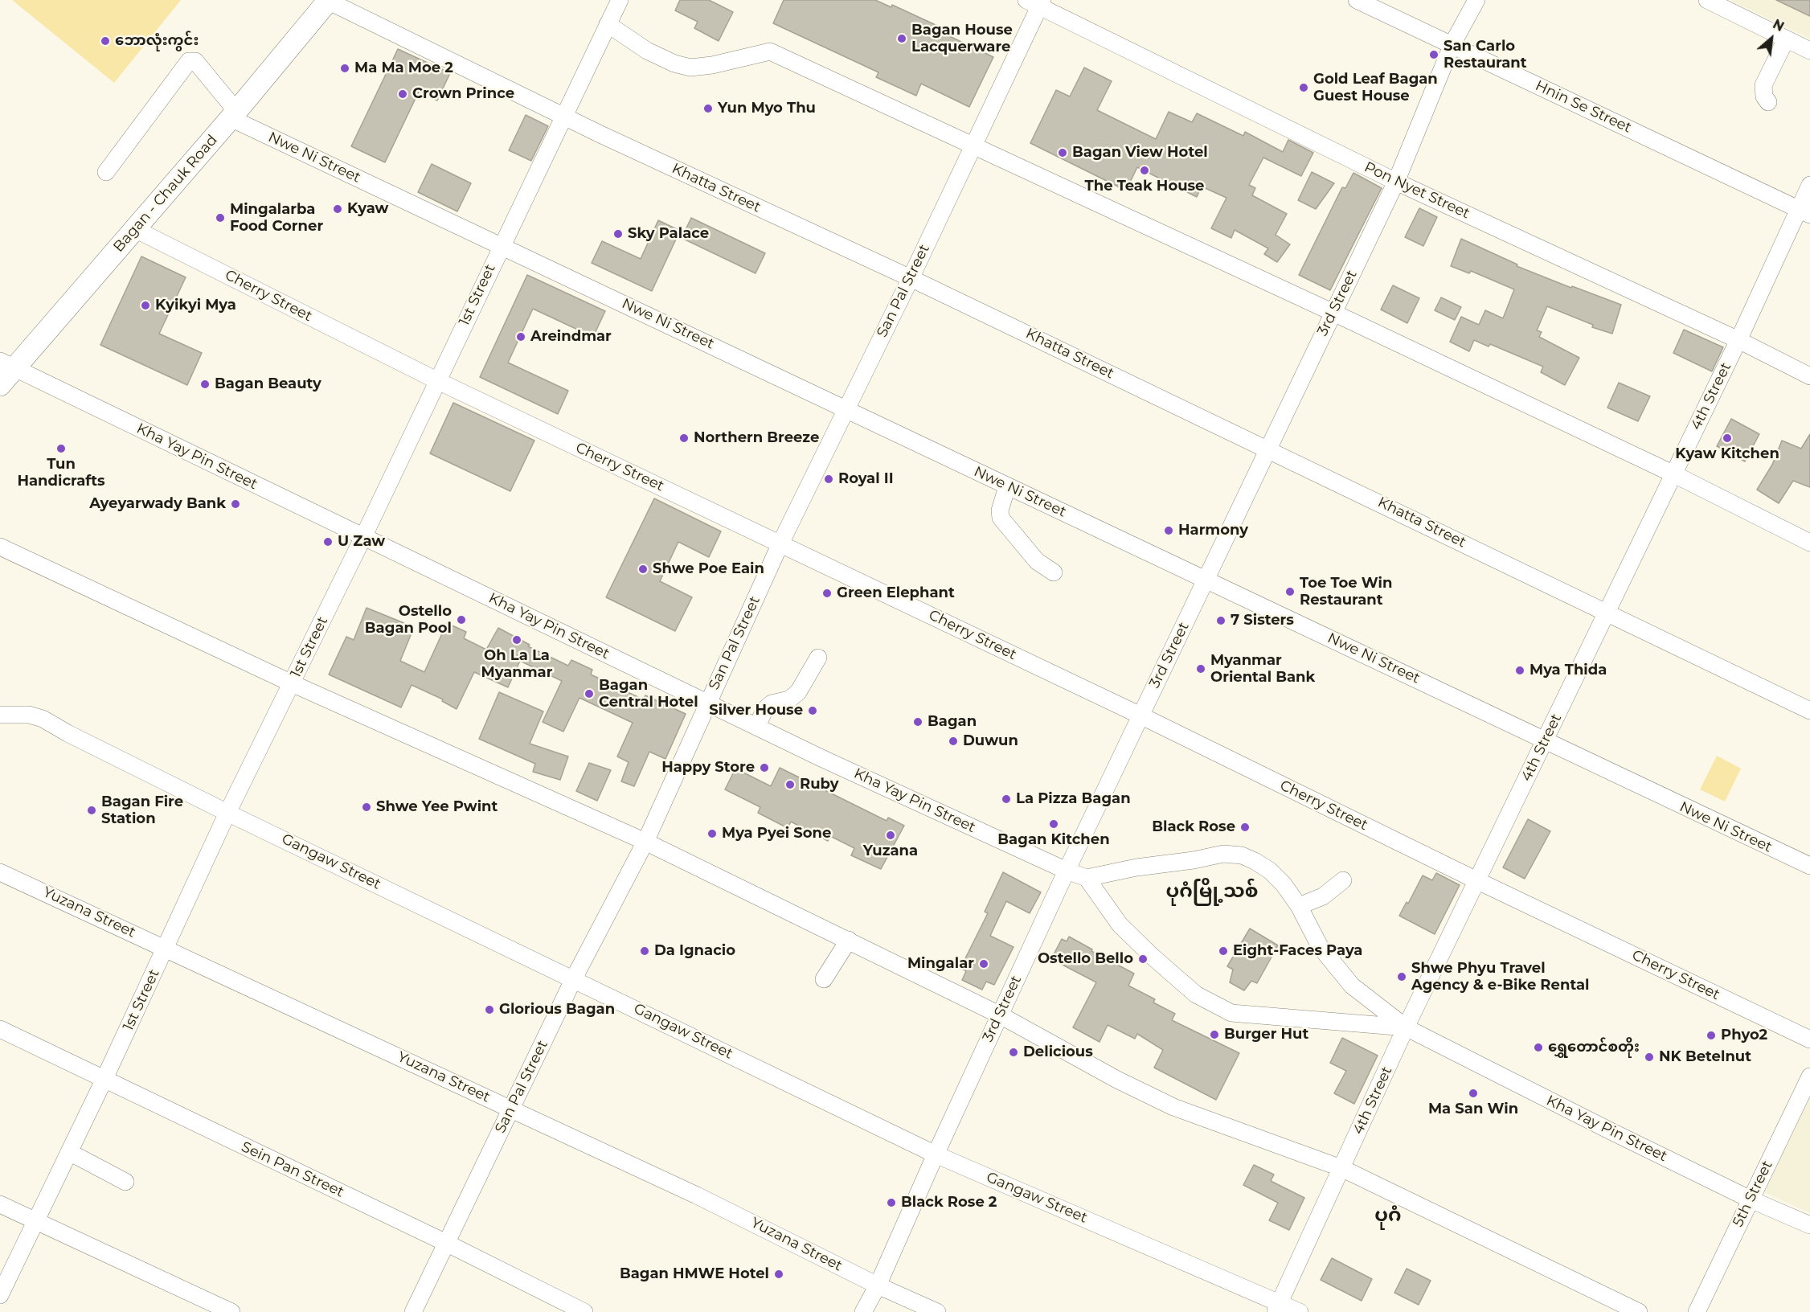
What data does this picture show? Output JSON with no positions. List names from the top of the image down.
{
  "streets": {
    "main road": ["Bagan - Chauk Road"],
    "street": [
      "Hnin Se Street",
      "Nwe Ni Street",
      "Khatta Street",
      "Pon Nyet Street",
      "San Pal Street",
      "1st Street",
      "Cherry Street",
      "3rd Street",
      "4th Street",
      "Kha Yay Pin Street",
      "Gangaw Street",
      "Yuzana Street",
      "Sein Pan Street",
      "5th Street"
    ]
  },
  "crossings": [
    ["Hnin Se Street", "3rd Street"],
    ["Hnin Se Street", "4th Street"],
    ["Nwe Ni Street", "Bagan - Chauk Road"],
    ["Nwe Ni Street", "San Pal Street"],
    ["Nwe Ni Street", "1st Street"],
    ["Nwe Ni Street", "3rd Street"],
    ["Nwe Ni Street", "4th Street"],
    ["Khatta Street", "Bagan - Chauk Road"],
    ["Khatta Street", "San Pal Street"],
    ["Khatta Street", "1st Street"],
    ["Khatta Street", "3rd Street"],
    ["Khatta Street", "4th Street"],
    ["Pon Nyet Street", "San Pal Street"],
    ["Pon Nyet Street", "3rd Street"],
    ["Pon Nyet Street", "4th Street"],
    ["Bagan - Chauk Road", "Cherry Street"],
    ["Bagan - Chauk Road", "Kha Yay Pin Street"],
    ["San Pal Street", "Cherry Street"],
    ["San Pal Street", "Kha Yay Pin Street"],
    ["San Pal Street", "Gangaw Street"],
    ["San Pal Street", "Yuzana Street"],
    ["San Pal Street", "Sein Pan Street"],
    ["1st Street", "Cherry Street"],
    ["1st Street", "Kha Yay Pin Street"],
    ["1st Street", "Gangaw Street"],
    ["1st Street", "Yuzana Street"],
    ["1st Street", "Sein Pan Street"],
    ["Cherry Street", "3rd Street"],
    ["Cherry Street", "4th Street"],
    ["3rd Street", "Kha Yay Pin Street"],
    ["3rd Street", "Gangaw Street"],
    ["3rd Street", "Yuzana Street"],
    ["4th Street", "Kha Yay Pin Street"],
    ["4th Street", "Gangaw Street"],
    ["Kha Yay Pin Street", "5th Street"]
  ],
  "districts": ["ပုဂံမြို့သစ်", "ပုဂံ"],
  "places": [
    "Bagan House Lacquerware",
    "ဘောလုံးကွင်း",
    "San Carlo Restaurant",
    "Ma Ma Moe 2",
    "Gold Leaf Bagan Guest House",
    "Crown Prince",
    "Yun Myo Thu",
    "Bagan View Hotel",
    "The Teak House",
    "Kyaw",
    "Mingalarba Food Corner",
    "Sky Palace",
    "Kyikyi Mya",
    "Areindmar",
    "Bagan Beauty",
    "Northern Breeze",
    "Kyaw Kitchen",
    "Tun Handicrafts",
    "Royal II",
    "Ayeyarwady Bank",
    "Harmony",
    "U Zaw",
    "Shwe Poe Eain",
    "Toe Toe Win Restaurant",
    "Green Elephant",
    "Ostello Bagan Pool",
    "7 Sisters",
    "Oh La La Myanmar",
    "Myanmar Oriental Bank",
    "Mya Thida",
    "Bagan Central Hotel",
    "Silver House",
    "Bagan",
    "Duwun",
    "Happy Store",
    "Ruby",
    "La Pizza Bagan",
    "Shwe Yee Pwint",
    "Bagan Fire Station",
    "Bagan Kitchen",
    "Black Rose",
    "Mya Pyei Sone",
    "Yuzana",
    "Da Ignacio",
    "Eight-Faces Paya",
    "Ostello Bello",
    "Mingalar",
    "Shwe Phyu Travel Agency & e-Bike Rental",
    "Glorious Bagan",
    "Burger Hut",
    "Phyo2",
    "ရွှေတောင်စတိုး",
    "Delicious",
    "NK Betelnut",
    "Ma San Win",
    "Black Rose 2",
    "Bagan HMWE Hotel"
  ],
  "north": "top right"
}
